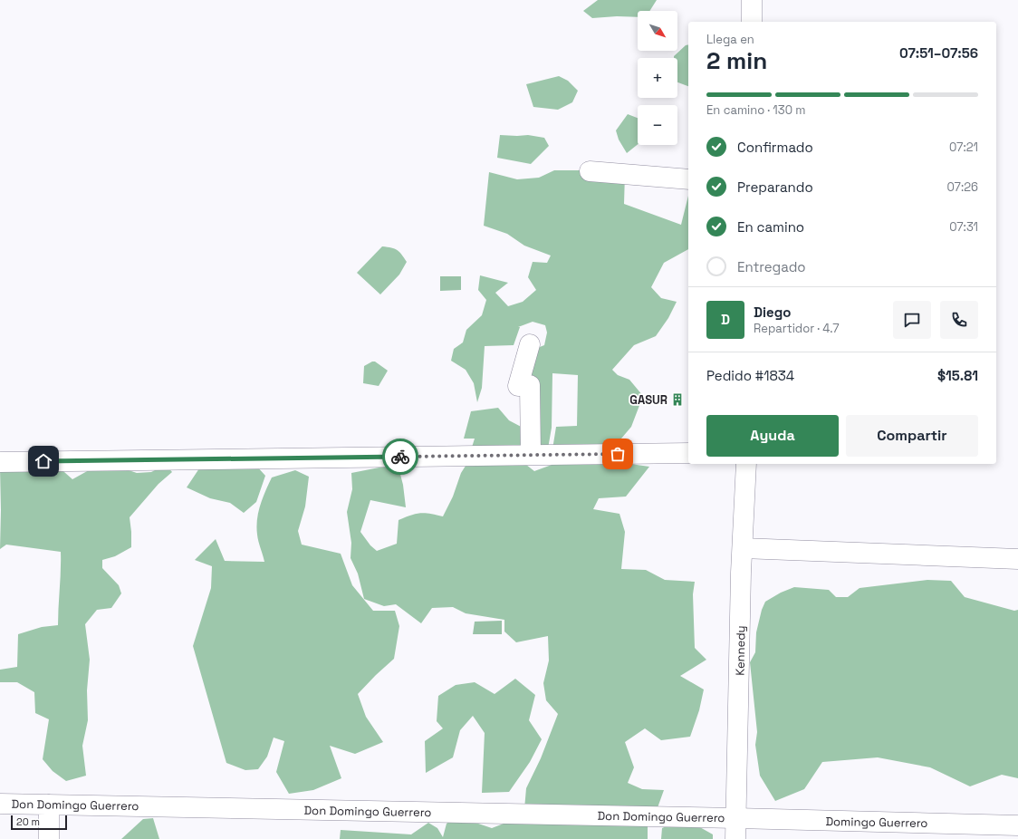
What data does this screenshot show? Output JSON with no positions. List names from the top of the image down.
{
  "streets": {
    "street": ["Kennedy", "Don Domingo Guerrero", "Domingo Guerrero"]
  },
  "crossings": [
    ["Kennedy", "Don Domingo Guerrero"],
    ["Kennedy", "Domingo Guerrero"],
    ["Don Domingo Guerrero", "Domingo Guerrero"]
  ],
  "places": {
    "building": ["GASUR"]
  },
  "scale_bar": "20 m",
  "north": "bottom right",
  "page": {
    "map_buttons": ["+", "−"],
    "heading": ["2 min", "Llega en", "07:51–07:56"],
    "panel": [
      "Diego",
      "Repartidor · 4.7",
      "Pedido #1834",
      "$15.81"
    ],
    "bar": "En camino · 130 m",
    "list": [
      ["Confirmado", "07:21"],
      ["Preparando", "07:26"],
      ["En camino", "07:31"],
      "Entregado"
    ],
    "round": "D",
    "buttons": ["Ayuda", "Compartir"],
    "scale": "20 m"
  }
}
